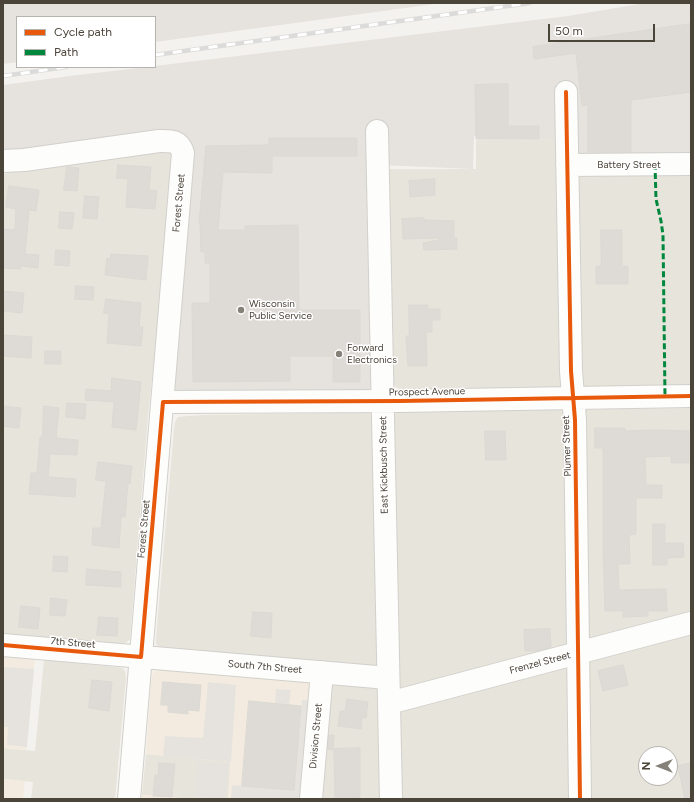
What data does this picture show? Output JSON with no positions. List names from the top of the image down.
{
  "streets": {
    "street": [
      "Battery Street",
      "Forest Street",
      "Prospect Avenue",
      "Plumer Street",
      "East Kickbusch Street",
      "7th Street",
      "Frenzel Street",
      "South 7th Street",
      "Division Street"
    ]
  },
  "crossings": [
    ["Battery Street", "Plumer Street"],
    ["Forest Street", "Prospect Avenue"],
    ["Forest Street", "7th Street"],
    ["Forest Street", "South 7th Street"],
    ["Prospect Avenue", "Plumer Street"],
    ["Prospect Avenue", "East Kickbusch Street"],
    ["Plumer Street", "Frenzel Street"],
    ["East Kickbusch Street", "Frenzel Street"],
    ["East Kickbusch Street", "South 7th Street"],
    ["7th Street", "South 7th Street"],
    ["South 7th Street", "Division Street"]
  ],
  "places": ["Wisconsin Public Service", "Forward Electronics"],
  "legend": ["Cycle path", "Path"],
  "scale_bar": "50 m",
  "north": "left"
}
